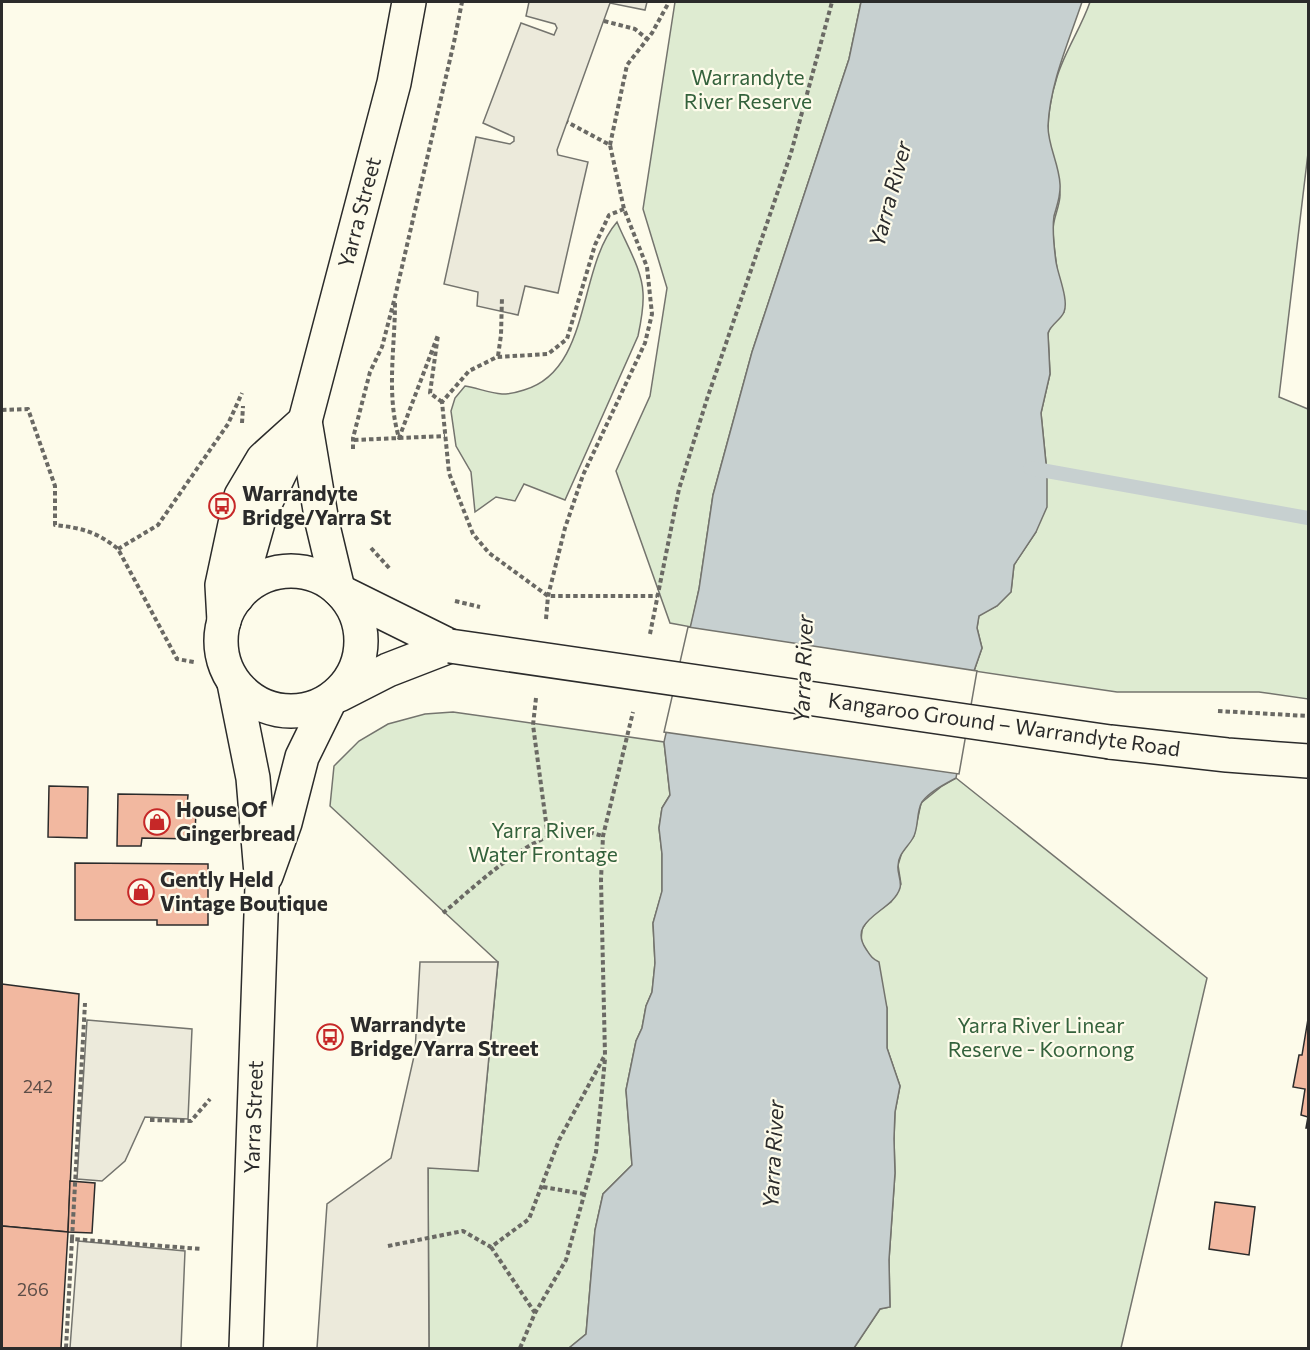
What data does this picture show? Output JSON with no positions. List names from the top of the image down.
{
  "streets": {
    "main road": ["Yarra Street", "Kangaroo Ground – Warrandyte Road"]
  },
  "crossings": [
    ["Yarra Street", "Kangaroo Ground – Warrandyte Road"]
  ],
  "water": ["Yarra River"],
  "parks": ["Warrandyte River Reserve", "Yarra River Water Frontage", "Yarra River Linear Reserve - Koornong"],
  "places": {
    "bus stop": ["Warrandyte Bridge/Yarra St", "Warrandyte Bridge/Yarra Street"],
    "shop": ["House Of Gingerbread", "Gently Held Vintage Boutique"]
  },
  "house_numbers": ["242", "266"]
}
